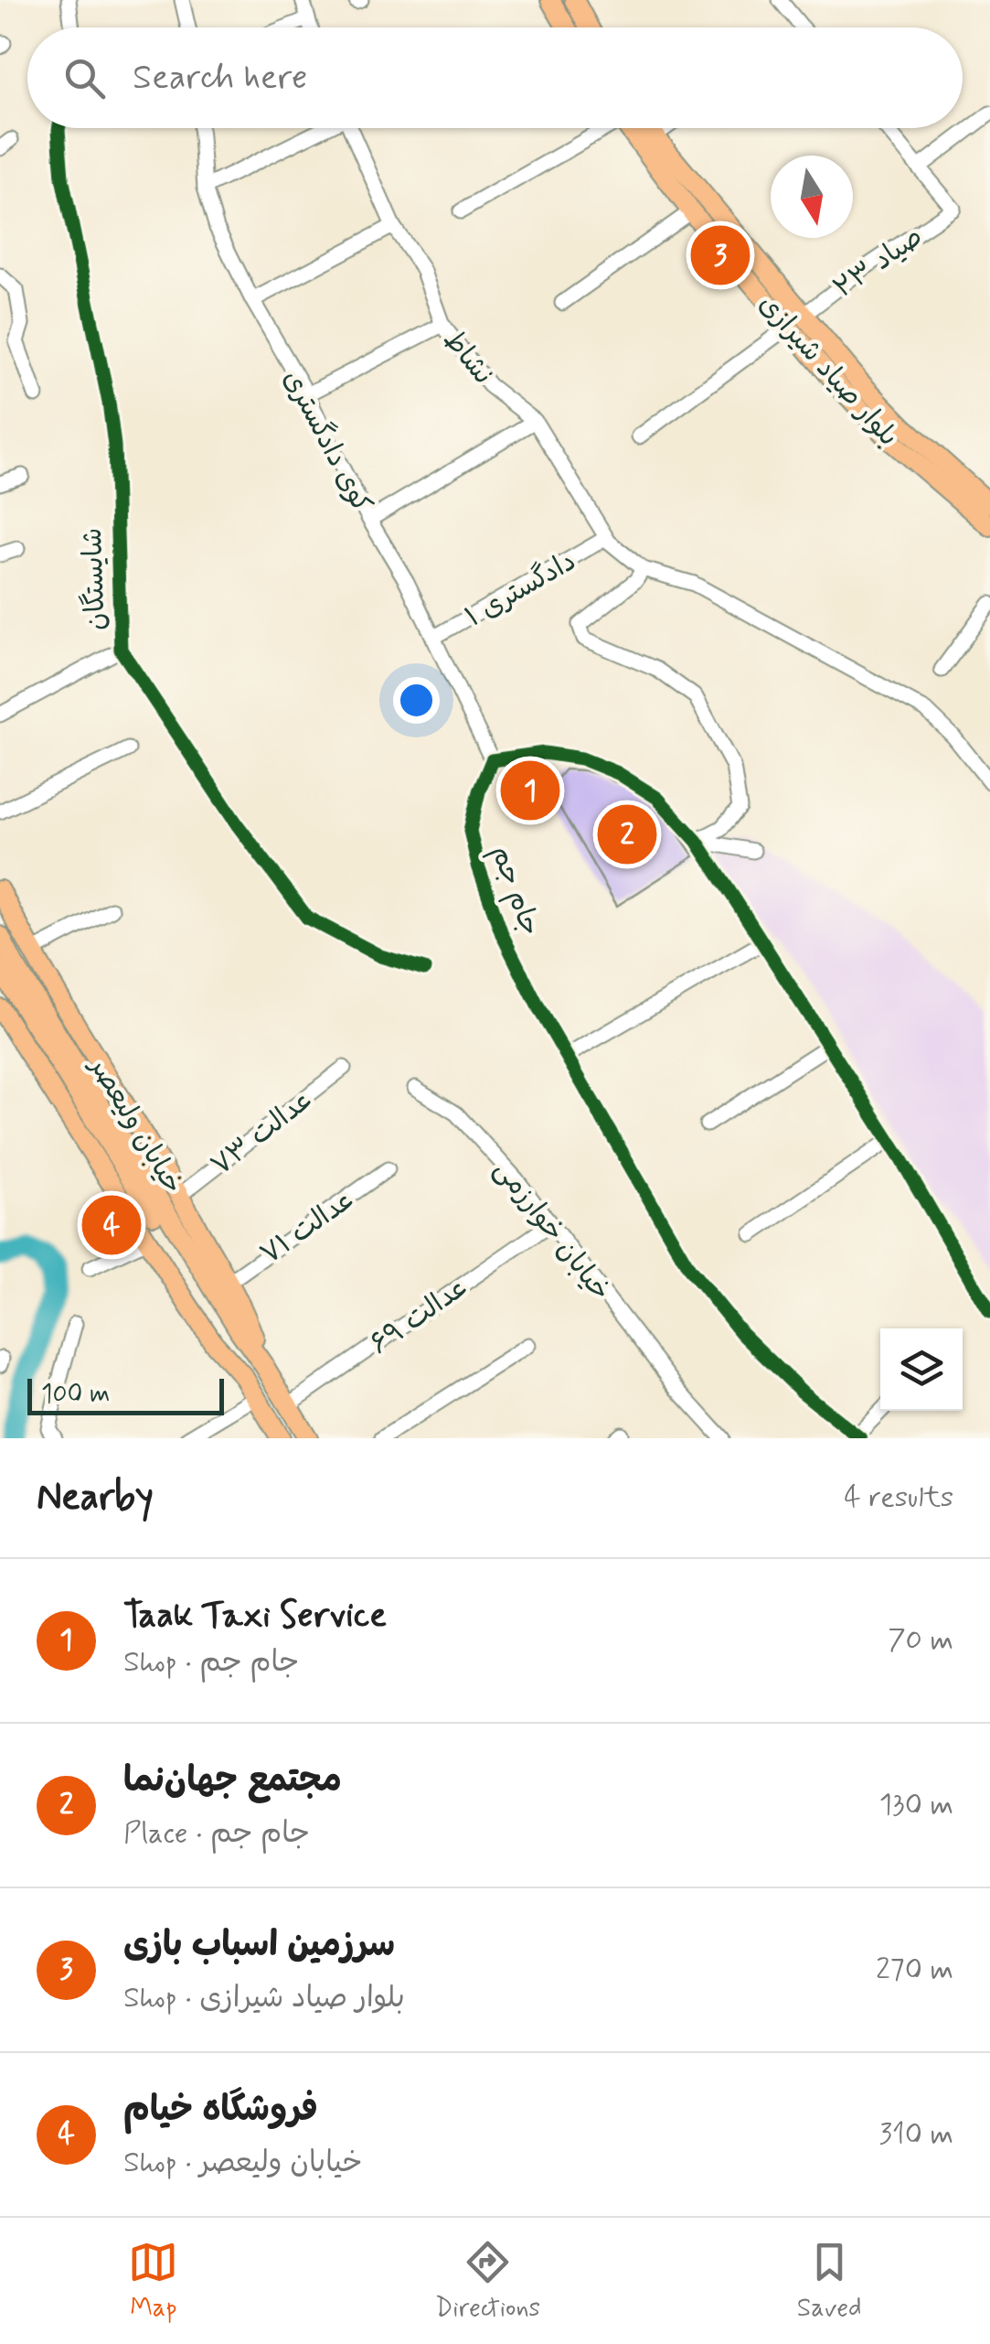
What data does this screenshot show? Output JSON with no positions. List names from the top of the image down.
{
  "streets": {
    "main road": ["بلوار صیاد شیرازی", "خیابان ولیعصر"],
    "street": [
      "صیاد ۲۳",
      "نشاط",
      "کوی دادگستری",
      "شایستگان",
      "دادگستری ۱",
      "جام جم",
      "عدالت ۷۳",
      "عدالت ۷۱",
      "خیابان خوارزمی",
      "عدالت ۶۹"
    ]
  },
  "crossings": [
    ["صیاد ۲۳", "بلوار صیاد شیرازی"],
    ["نشاط", "دادگستری ۱"],
    ["کوی دادگستری", "دادگستری ۱"],
    ["کوی دادگستری", "جام جم"],
    ["خیابان ولیعصر", "عدالت ۷۳"],
    ["خیابان ولیعصر", "عدالت ۷۱"],
    ["خیابان خوارزمی", "عدالت ۶۹"]
  ],
  "scale_bar": "100 m",
  "north": "bottom",
  "page": {
    "search": "Search here",
    "pins": [
      "3",
      "1",
      "2",
      "4"
    ],
    "scale": "100 m",
    "heading": ["Nearby", "4 results"],
    "list": [
      {
        "mark": "1",
        "name": "Taak Taxi Service",
        "note": "Shop · جام جم",
        "value": "70 m"
      },
      {
        "mark": "2",
        "name": "مجتمع جهان‌نما",
        "note": "Place · جام جم",
        "value": "130 m"
      },
      {
        "mark": "3",
        "name": "سرزمین اسباب بازی",
        "note": "Shop · بلوار صیاد شیرازی",
        "value": "270 m"
      },
      {
        "mark": "4",
        "name": "فروشگاه خیام",
        "note": "Shop · خیابان ولیعصر",
        "value": "310 m"
      }
    ],
    "nav": ["Map", "Directions", "Saved"]
  }
}
